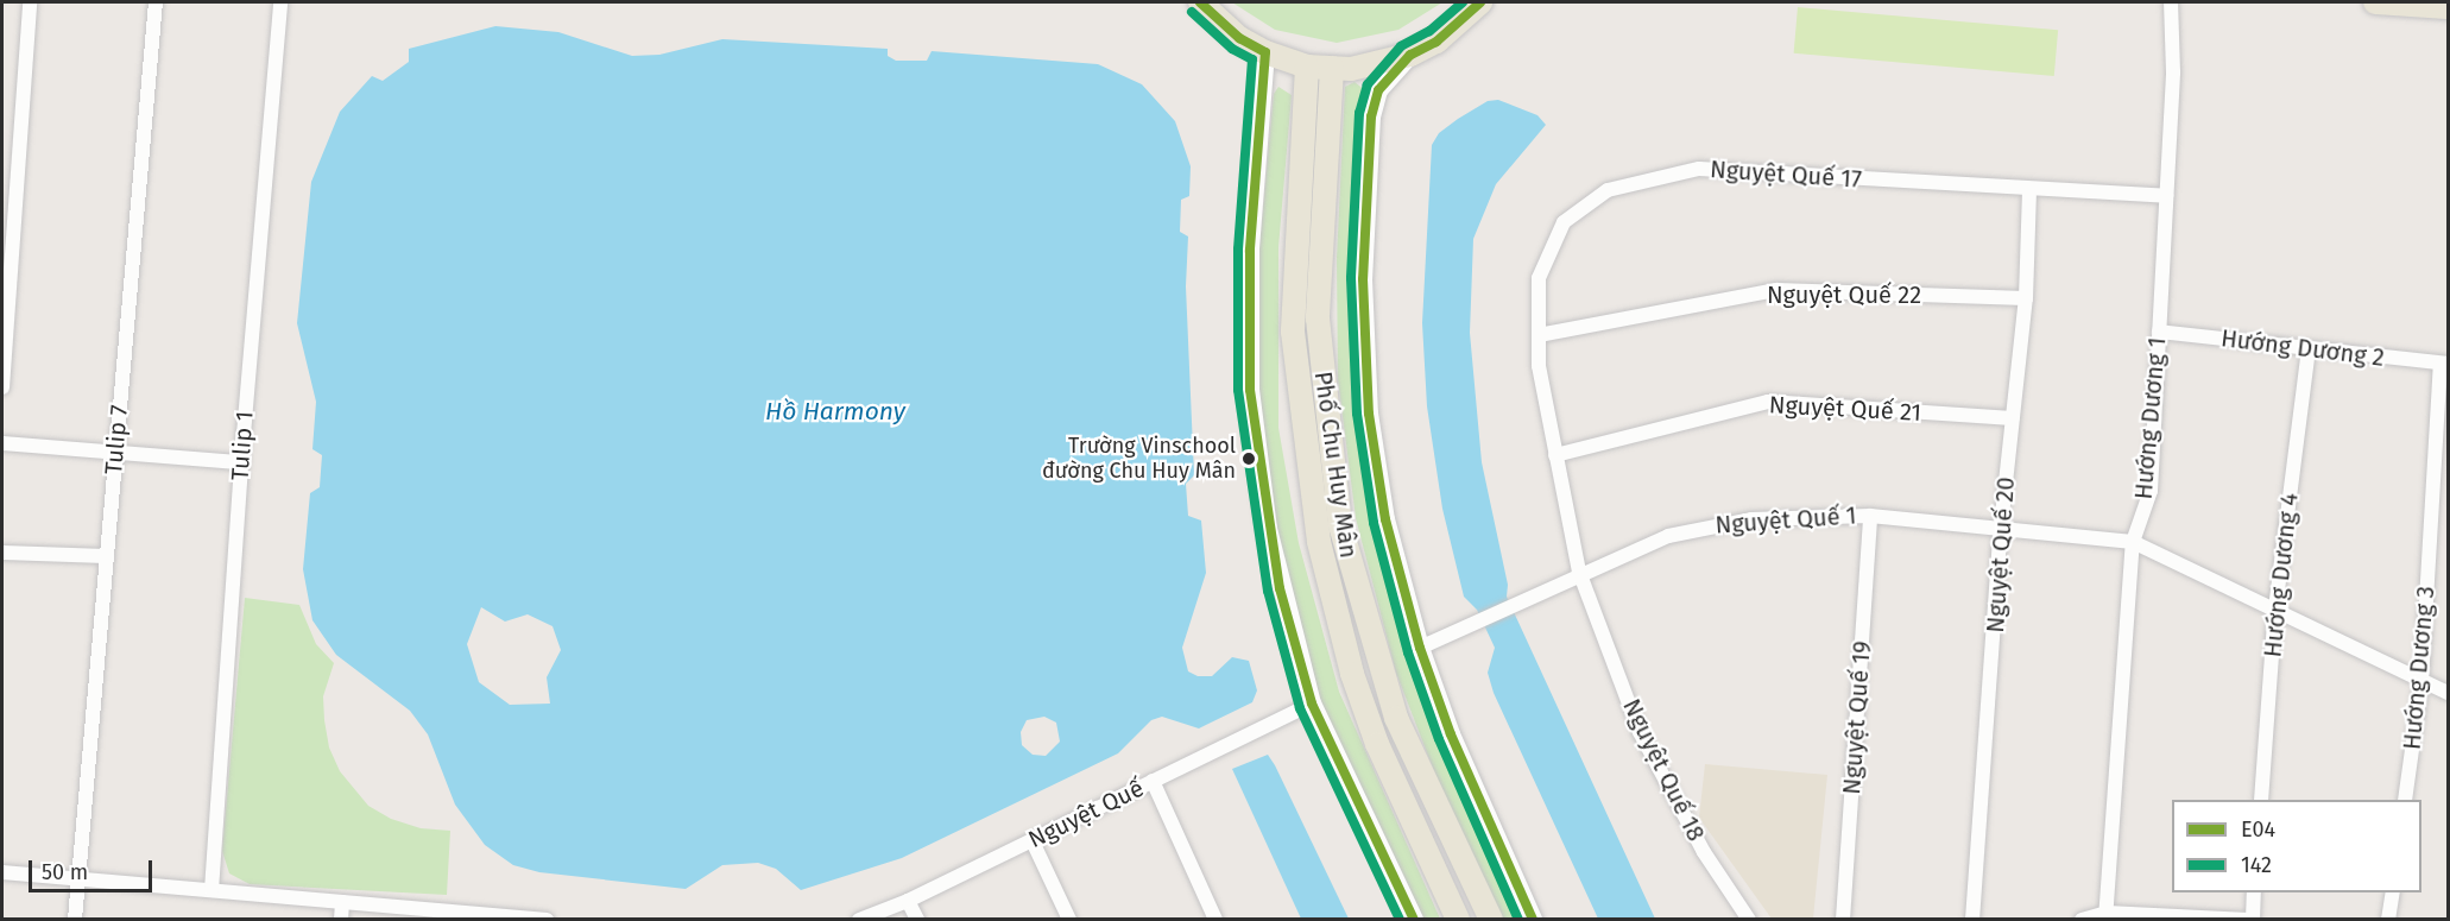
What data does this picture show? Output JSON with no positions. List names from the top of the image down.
{
  "streets": {
    "main road": ["Phố Chu Huy Mân"],
    "street": [
      "Nguyệt Quế 17",
      "Nguyệt Quế 22",
      "Hướng Dương 2",
      "Nguyệt Quế 21",
      "Hướng Dương 1",
      "Tulip 7",
      "Tulip 1",
      "Nguyệt Quế 1",
      "Nguyệt Quế 20",
      "Hướng Dương 4",
      "Hướng Dương 3",
      "Nguyệt Quế 19",
      "Nguyệt Quế 18",
      "Nguyệt Quế"
    ]
  },
  "crossings": [
    ["Nguyệt Quế 17", "Nguyệt Quế 22"],
    ["Nguyệt Quế 17", "Nguyệt Quế 21"],
    ["Nguyệt Quế 17", "Hướng Dương 1"],
    ["Nguyệt Quế 17", "Nguyệt Quế 1"],
    ["Nguyệt Quế 17", "Nguyệt Quế 20"],
    ["Nguyệt Quế 17", "Nguyệt Quế 18"],
    ["Nguyệt Quế 22", "Nguyệt Quế 20"],
    ["Hướng Dương 2", "Hướng Dương 1"],
    ["Hướng Dương 2", "Hướng Dương 4"],
    ["Hướng Dương 2", "Hướng Dương 3"],
    ["Nguyệt Quế 21", "Nguyệt Quế 20"],
    ["Hướng Dương 1", "Nguyệt Quế 1"],
    ["Phố Chu Huy Mân", "Nguyệt Quế 1"],
    ["Nguyệt Quế 1", "Nguyệt Quế 20"],
    ["Nguyệt Quế 1", "Hướng Dương 4"],
    ["Nguyệt Quế 1", "Hướng Dương 3"],
    ["Nguyệt Quế 1", "Nguyệt Quế 19"],
    ["Nguyệt Quế 1", "Nguyệt Quế 18"]
  ],
  "water": ["Hồ Harmony"],
  "places": ["Trường Vinschool đường Chu Huy Mân"],
  "lines": ["transit line E04", "transit line 142"],
  "legend": ["E04", "142"],
  "scale_bar": "50 m"
}
